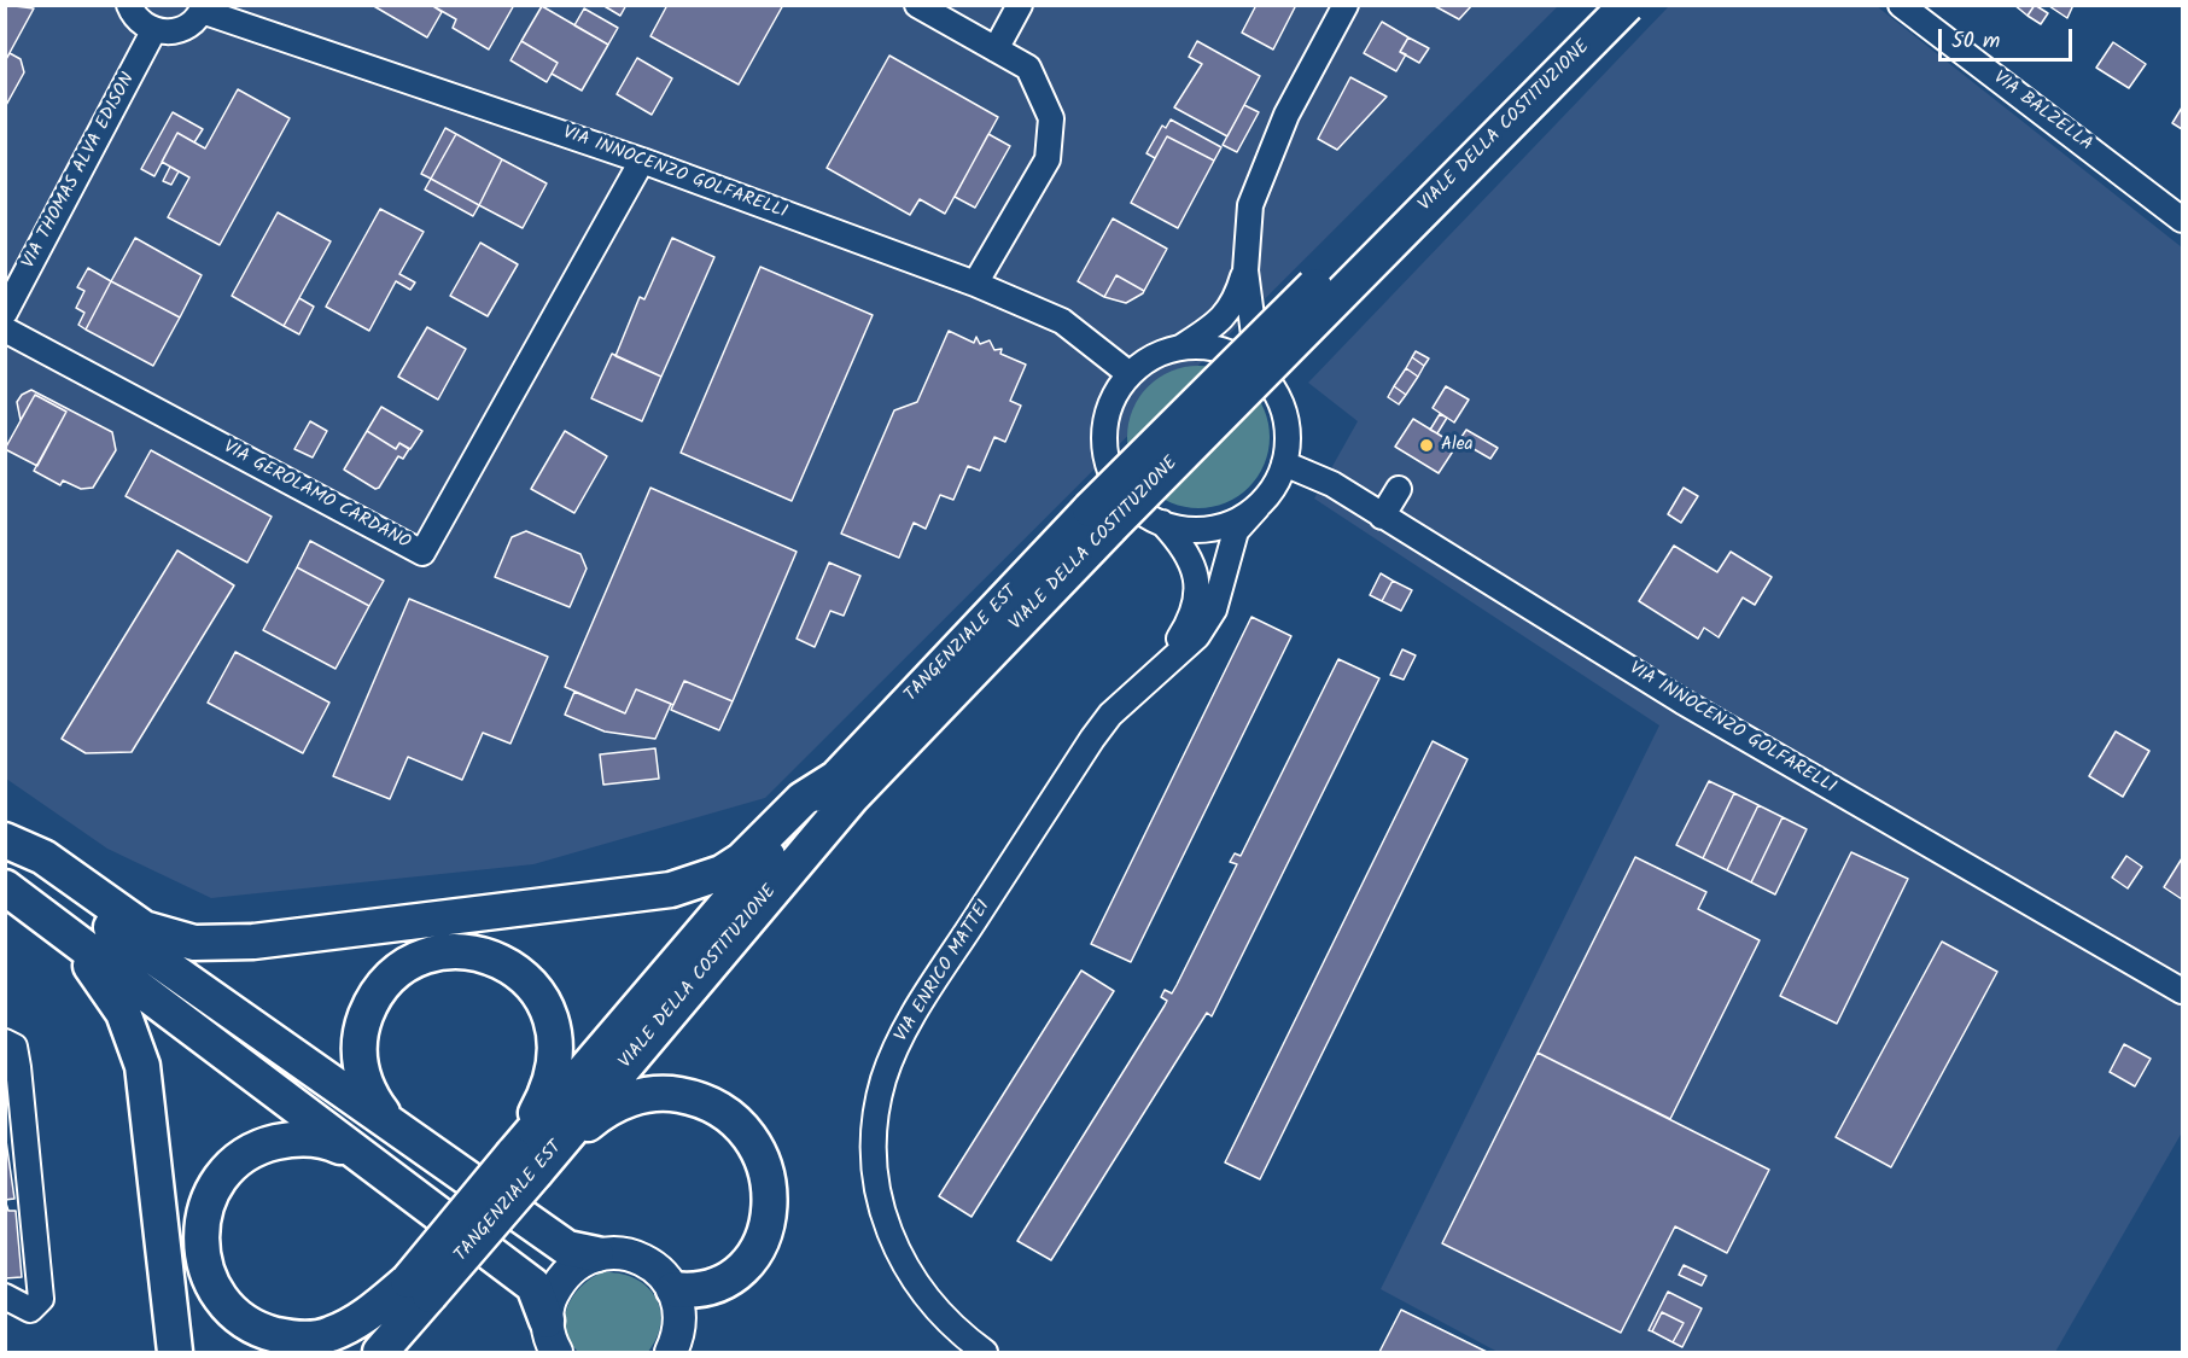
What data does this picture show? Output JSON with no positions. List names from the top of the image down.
{
  "streets": {
    "highway": ["VIALE DELLA COSTITUZIONE", "TANGENZIALE EST"],
    "street": [
      "VIA BALZELLA",
      "VIA THOMAS ALVA EDISON",
      "VIA INNOCENZO GOLFARELLI",
      "VIA GEROLAMO CARDANO",
      "VIA ENRICO MATTEI"
    ]
  },
  "crossings": [
    ["VIALE DELLA COSTITUZIONE", "TANGENZIALE EST"],
    ["VIA INNOCENZO GOLFARELLI", "VIA GEROLAMO CARDANO"],
    ["VIA INNOCENZO GOLFARELLI", "VIA ENRICO MATTEI"]
  ],
  "places": ["Alea"],
  "scale_bar": "50 m"
}
